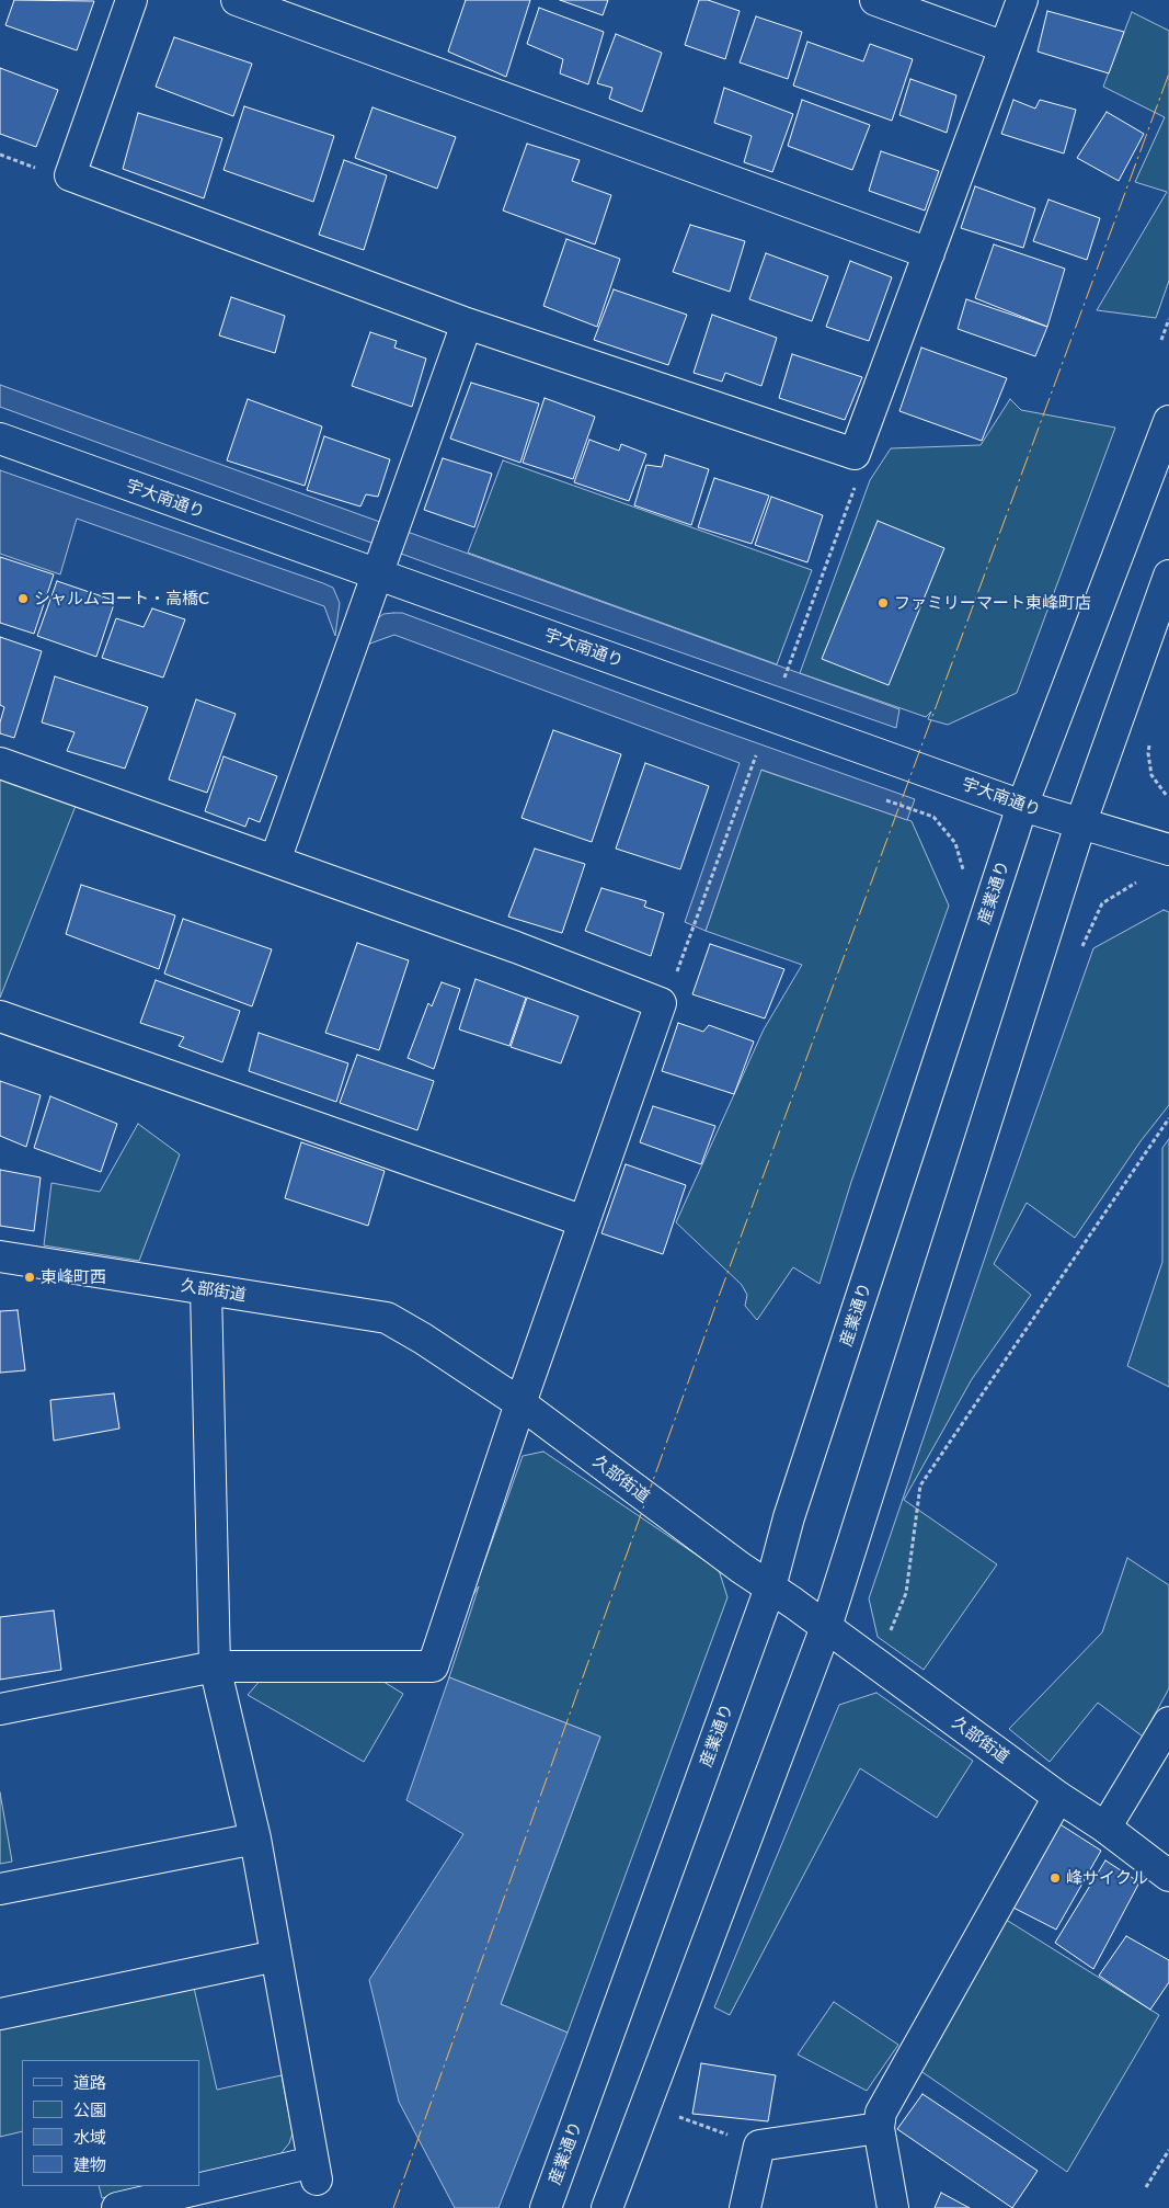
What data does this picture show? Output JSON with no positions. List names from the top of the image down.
{
  "streets": {
    "street": ["宇大南通り", "産業通り", "久部街道"]
  },
  "crossings": [
    ["宇大南通り", "産業通り"],
    ["産業通り", "久部街道"]
  ],
  "places": [
    "シャルムコート・高橋C",
    "ファミリーマート東峰町店",
    "東峰町西",
    "峰サイクル"
  ],
  "legend": [
    "道路",
    "公園",
    "水域",
    "建物"
  ]
}
